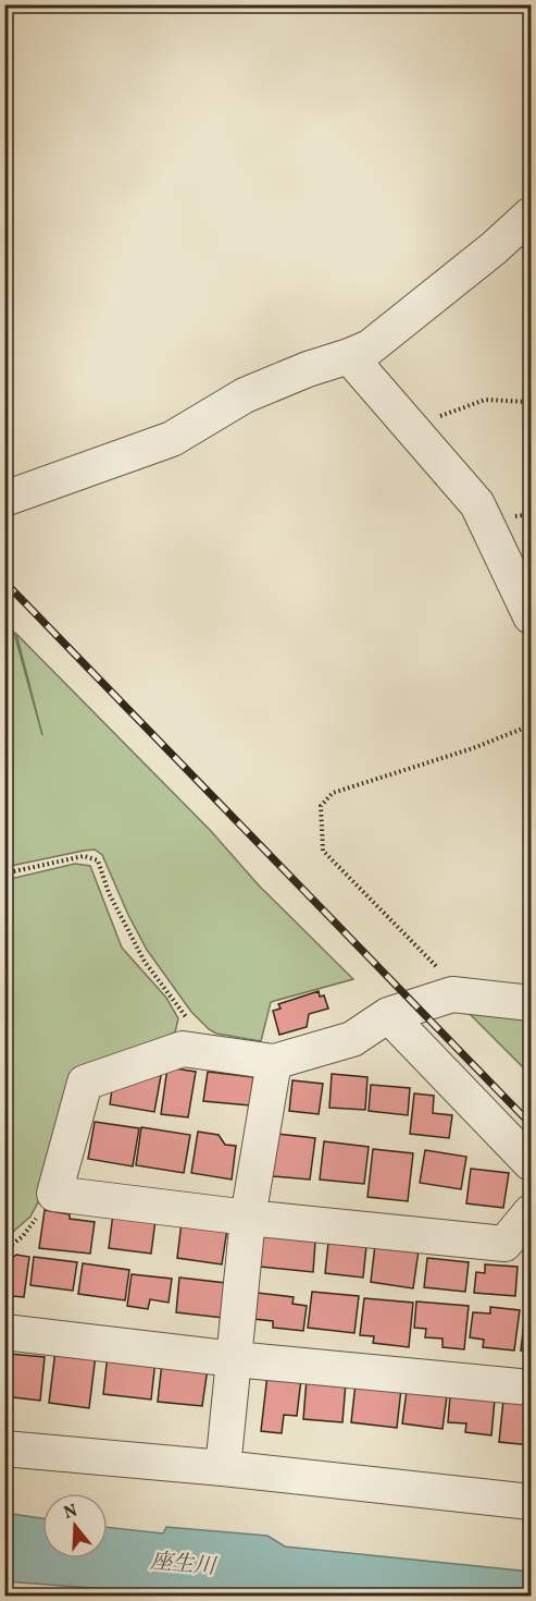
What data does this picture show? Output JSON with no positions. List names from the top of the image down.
{
  "water": ["座生川"],
  "north": "top"
}
